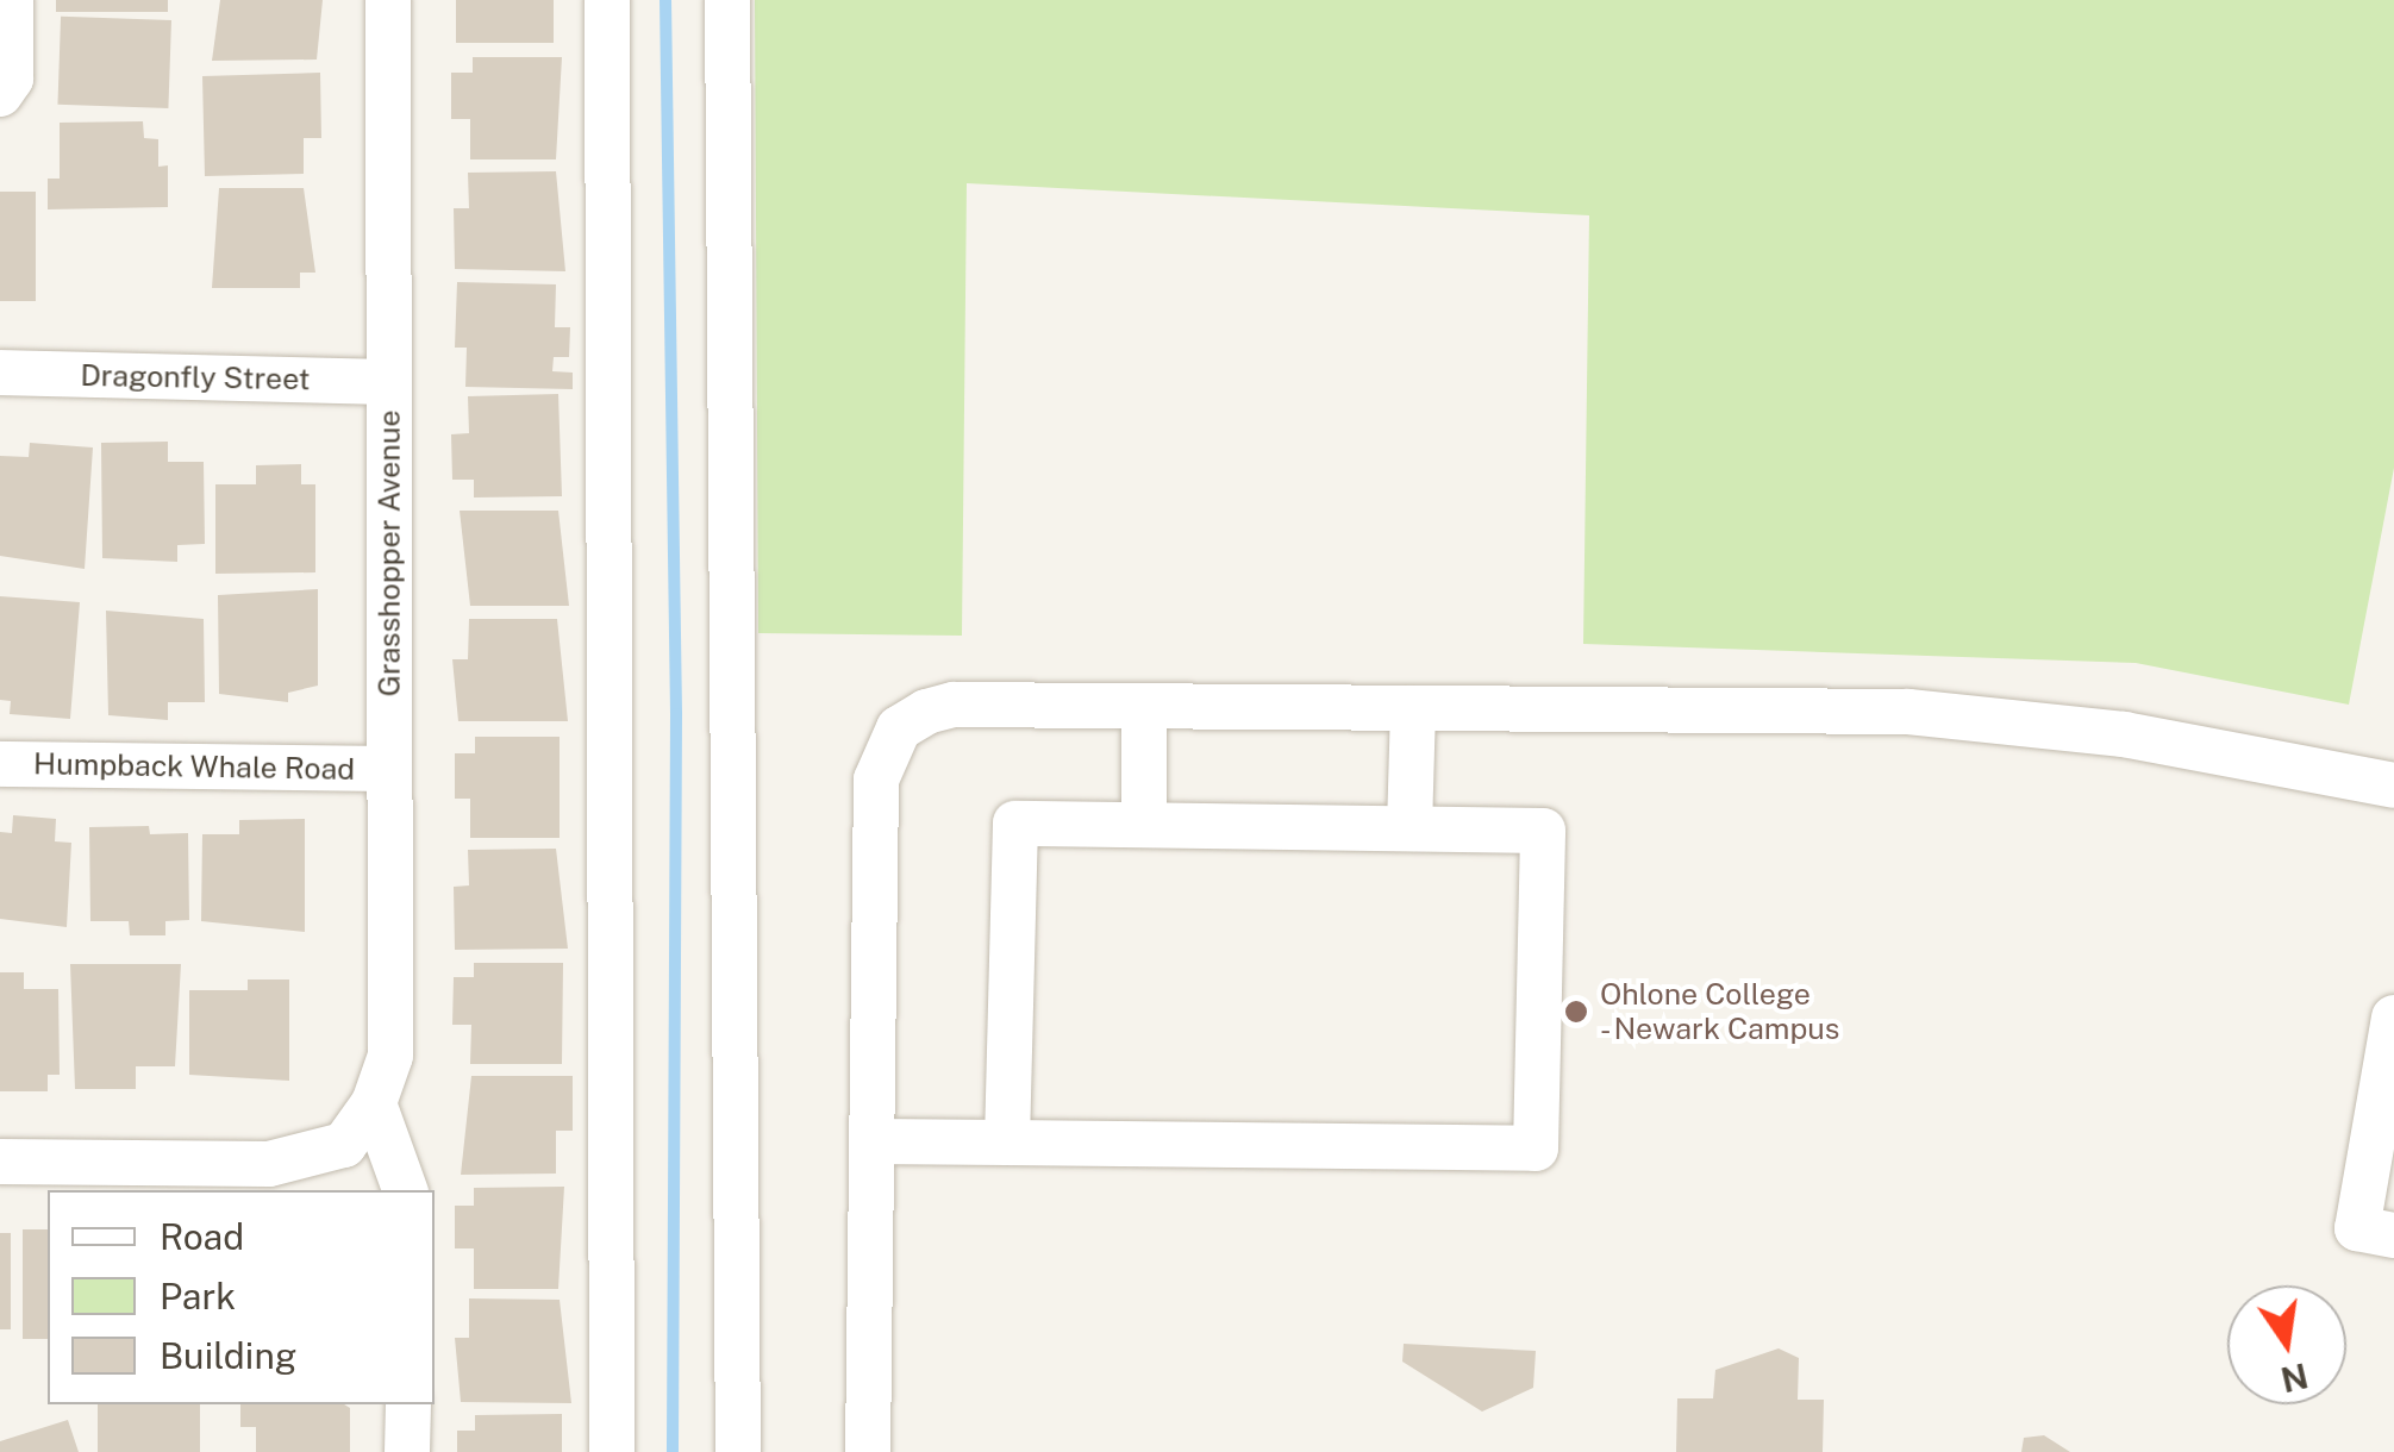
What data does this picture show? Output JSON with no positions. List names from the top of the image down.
{
  "streets": {
    "street": ["Dragonfly Street", "Grasshopper Avenue", "Humpback Whale Road"]
  },
  "crossings": [
    ["Dragonfly Street", "Grasshopper Avenue"],
    ["Grasshopper Avenue", "Humpback Whale Road"]
  ],
  "places": ["Ohlone College - Newark Campus"],
  "legend": ["Road", "Park", "Building"],
  "north": "bottom"
}
